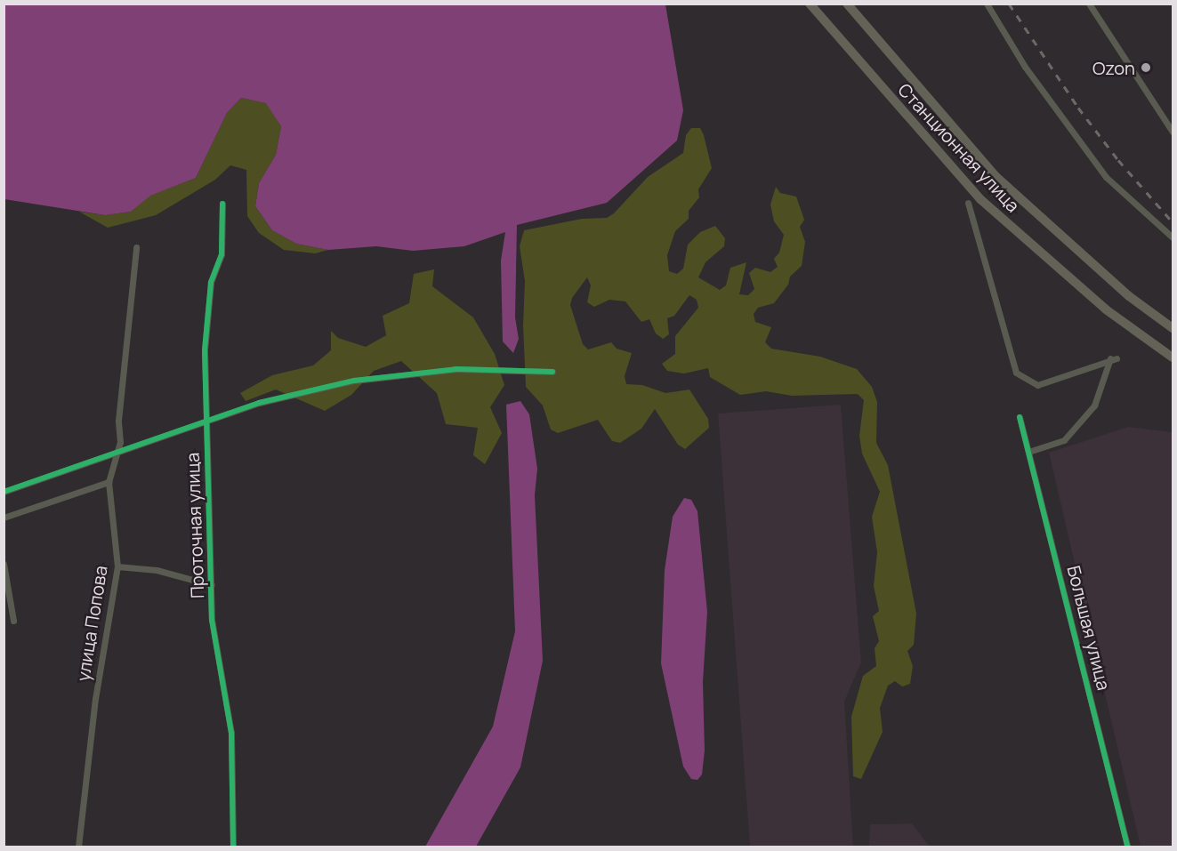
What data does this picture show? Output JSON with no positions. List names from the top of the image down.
{
  "streets": {
    "main road": ["Станционная улица"],
    "street": ["Проточная улица", "улица Попова", "Большая улица"]
  },
  "places": ["Ozon"]
}
